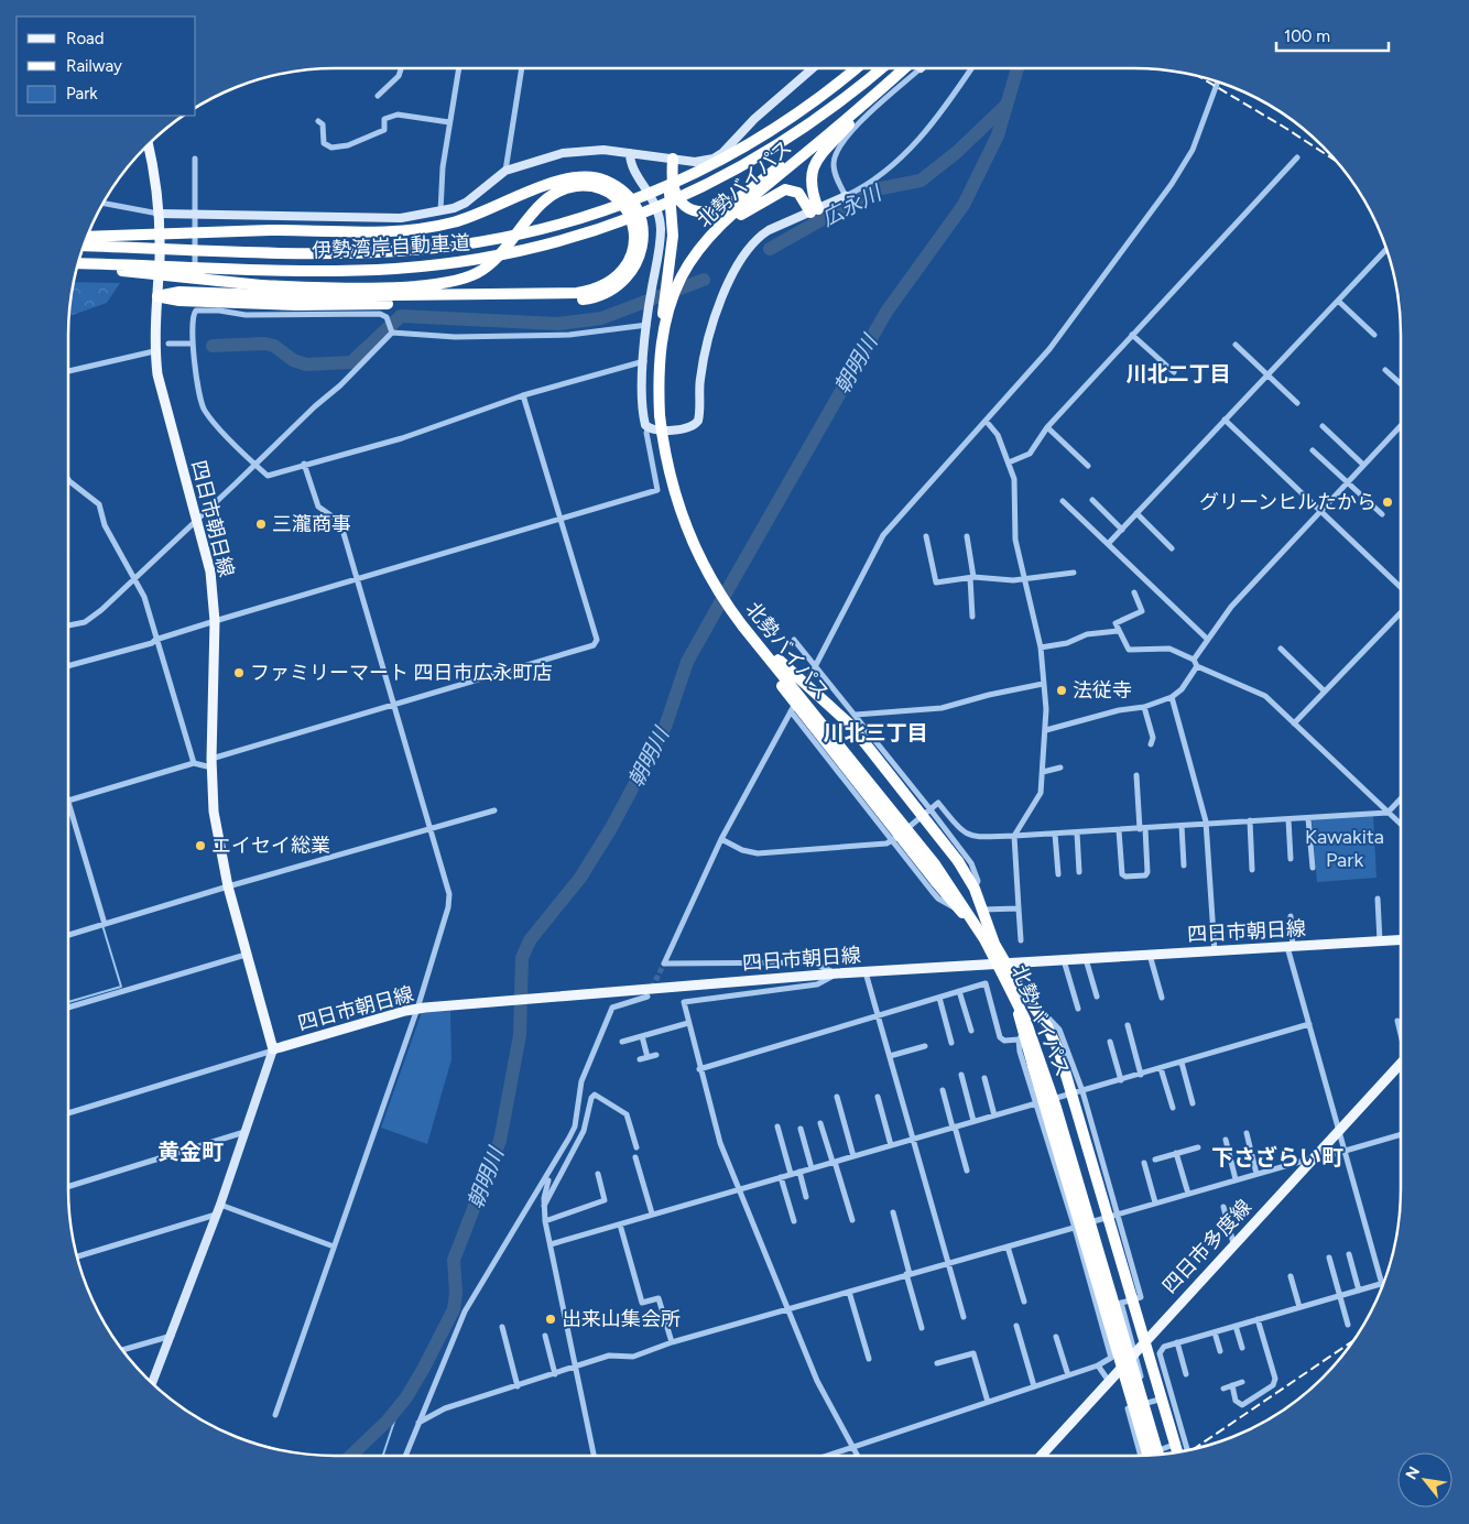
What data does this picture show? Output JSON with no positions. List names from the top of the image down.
{
  "streets": {
    "highway": ["北勢バイパス", "伊勢湾岸自動車道"],
    "main road": ["四日市朝日線", "四日市多度線"]
  },
  "districts": [
    "川北二丁目",
    "川北三丁目",
    "黄金町",
    "下さざらい町"
  ],
  "water": ["広永川", "朝明川"],
  "parks": ["Kawakita Park"],
  "places": [
    "グリーンヒルたから",
    "三瀧商事",
    "ファミリーマート 四日市広永町店",
    "法従寺",
    "エイセイ総業",
    "出来山集会所"
  ],
  "legend": ["Road", "Railway", "Park"],
  "scale_bar": "100 m",
  "north": "top left"
}
